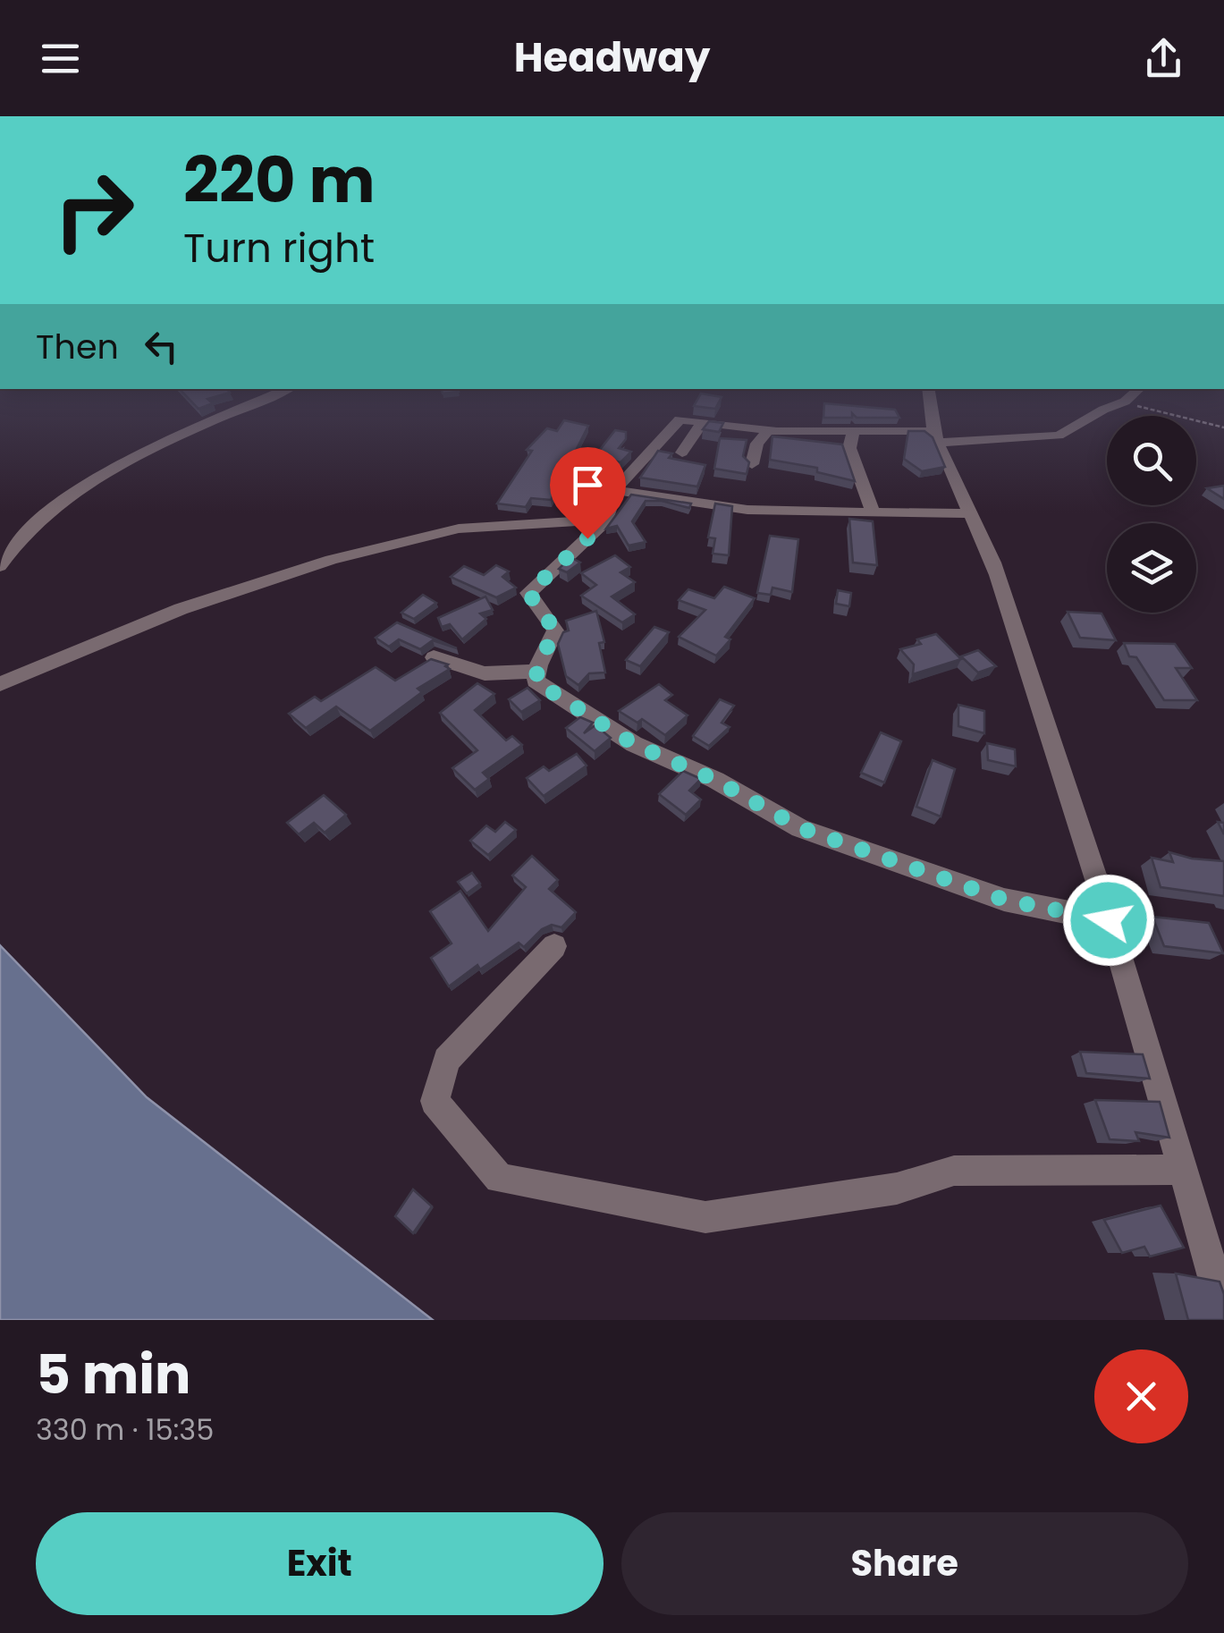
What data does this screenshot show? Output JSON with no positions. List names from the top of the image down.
{
  "page": {
    "header": "Headway",
    "turn": ["220 m", "Turn right"],
    "then": "Then",
    "heading": ["5 min", "330 m · 15:35"],
    "buttons": ["Exit", "Share"]
  }
}
